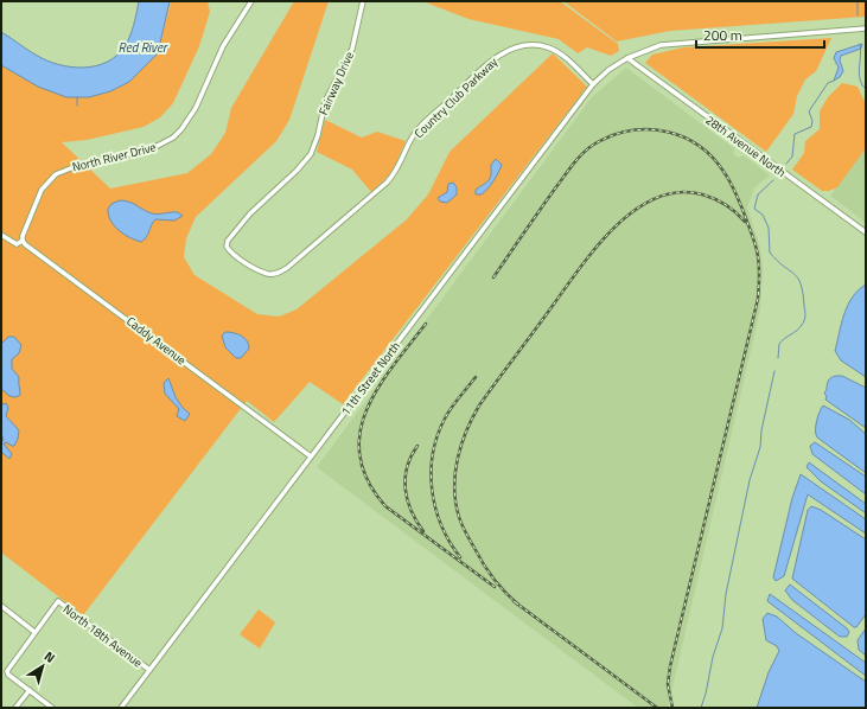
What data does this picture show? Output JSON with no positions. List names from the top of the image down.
{
  "streets": {
    "street": [
      "Fairway Drive",
      "Country Club Parkway",
      "28th Avenue North",
      "North River Drive",
      "Caddy Avenue",
      "11th Street North",
      "North 18th Avenue"
    ]
  },
  "crossings": [
    ["Fairway Drive", "Country Club Parkway"],
    ["Country Club Parkway", "11th Street North"],
    ["28th Avenue North", "11th Street North"],
    ["North River Drive", "Caddy Avenue"],
    ["Caddy Avenue", "11th Street North"],
    ["11th Street North", "North 18th Avenue"]
  ],
  "water": ["Red River"],
  "scale_bar": "200 m",
  "north": "top right"
}
